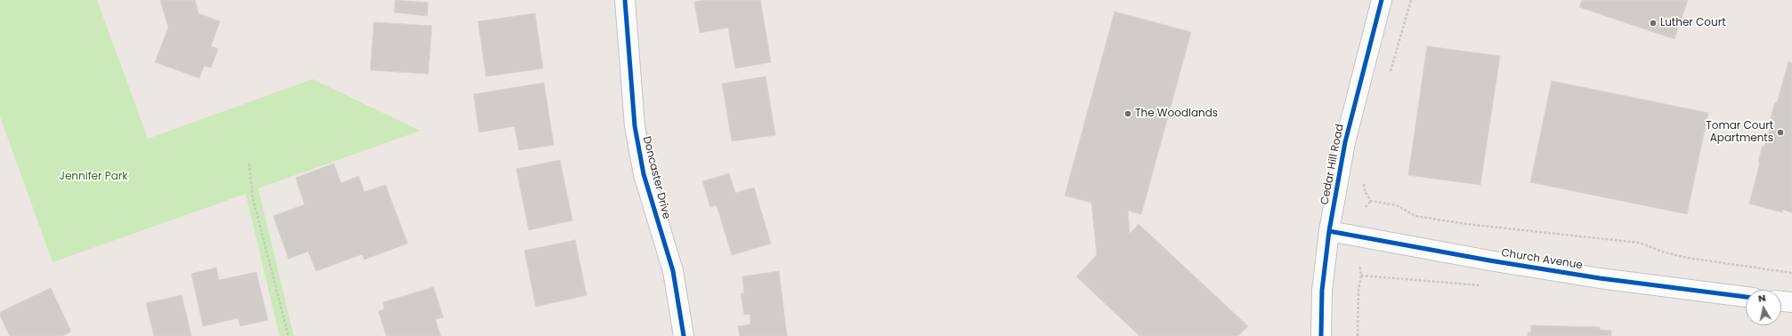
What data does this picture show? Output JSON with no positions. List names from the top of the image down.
{
  "streets": {
    "street": ["Cedar Hill Road", "Doncaster Drive", "Church Avenue"]
  },
  "crossings": [
    ["Cedar Hill Road", "Church Avenue"]
  ],
  "parks": ["Jennifer Park"],
  "places": ["Luther Court", "The Woodlands", "Tomar Court Apartments"],
  "north": "top"
}
